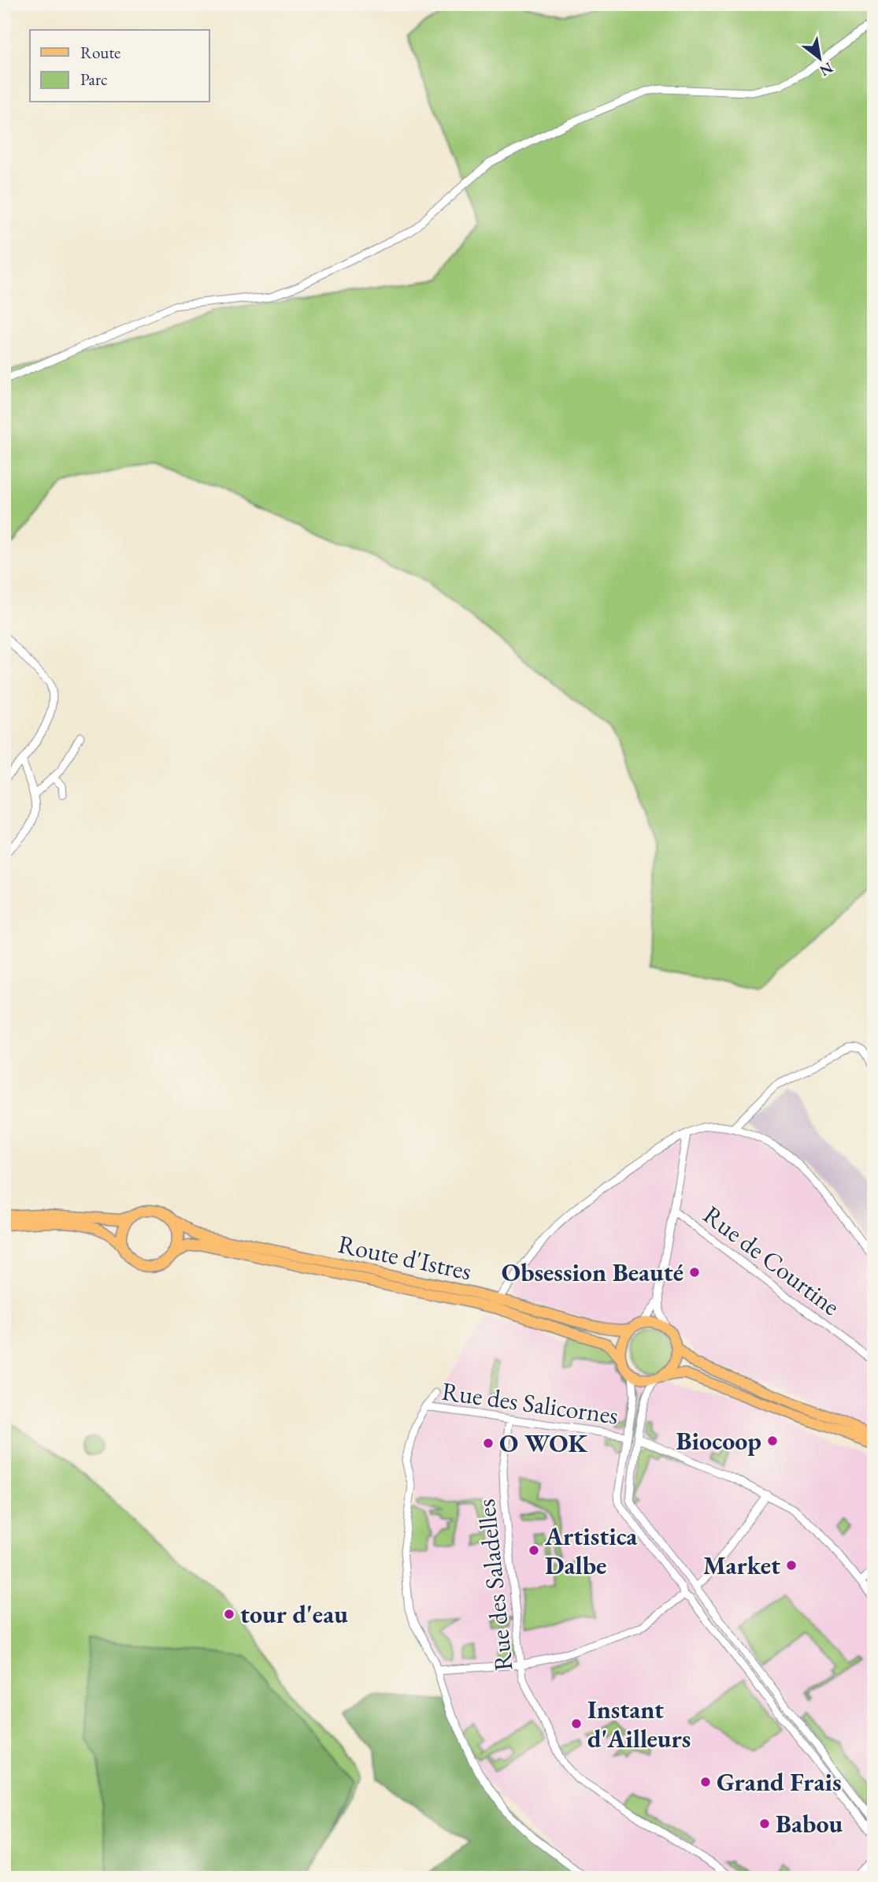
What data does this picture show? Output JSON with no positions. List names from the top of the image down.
{
  "streets": {
    "main road": ["Route d'Istres"],
    "street": ["Rue de Courtine", "Rue des Salicornes", "Rue des Saladelles"]
  },
  "crossings": [
    ["Rue des Salicornes", "Rue des Saladelles"]
  ],
  "places": [
    "Obsession Beauté",
    "Biocoop",
    "O WOK",
    "Artistica Dalbe",
    "Market",
    "tour d'eau",
    "Instant d'Ailleurs",
    "Grand Frais",
    "Babou"
  ],
  "legend": ["Route", "Parc"],
  "north": "bottom right"
}
